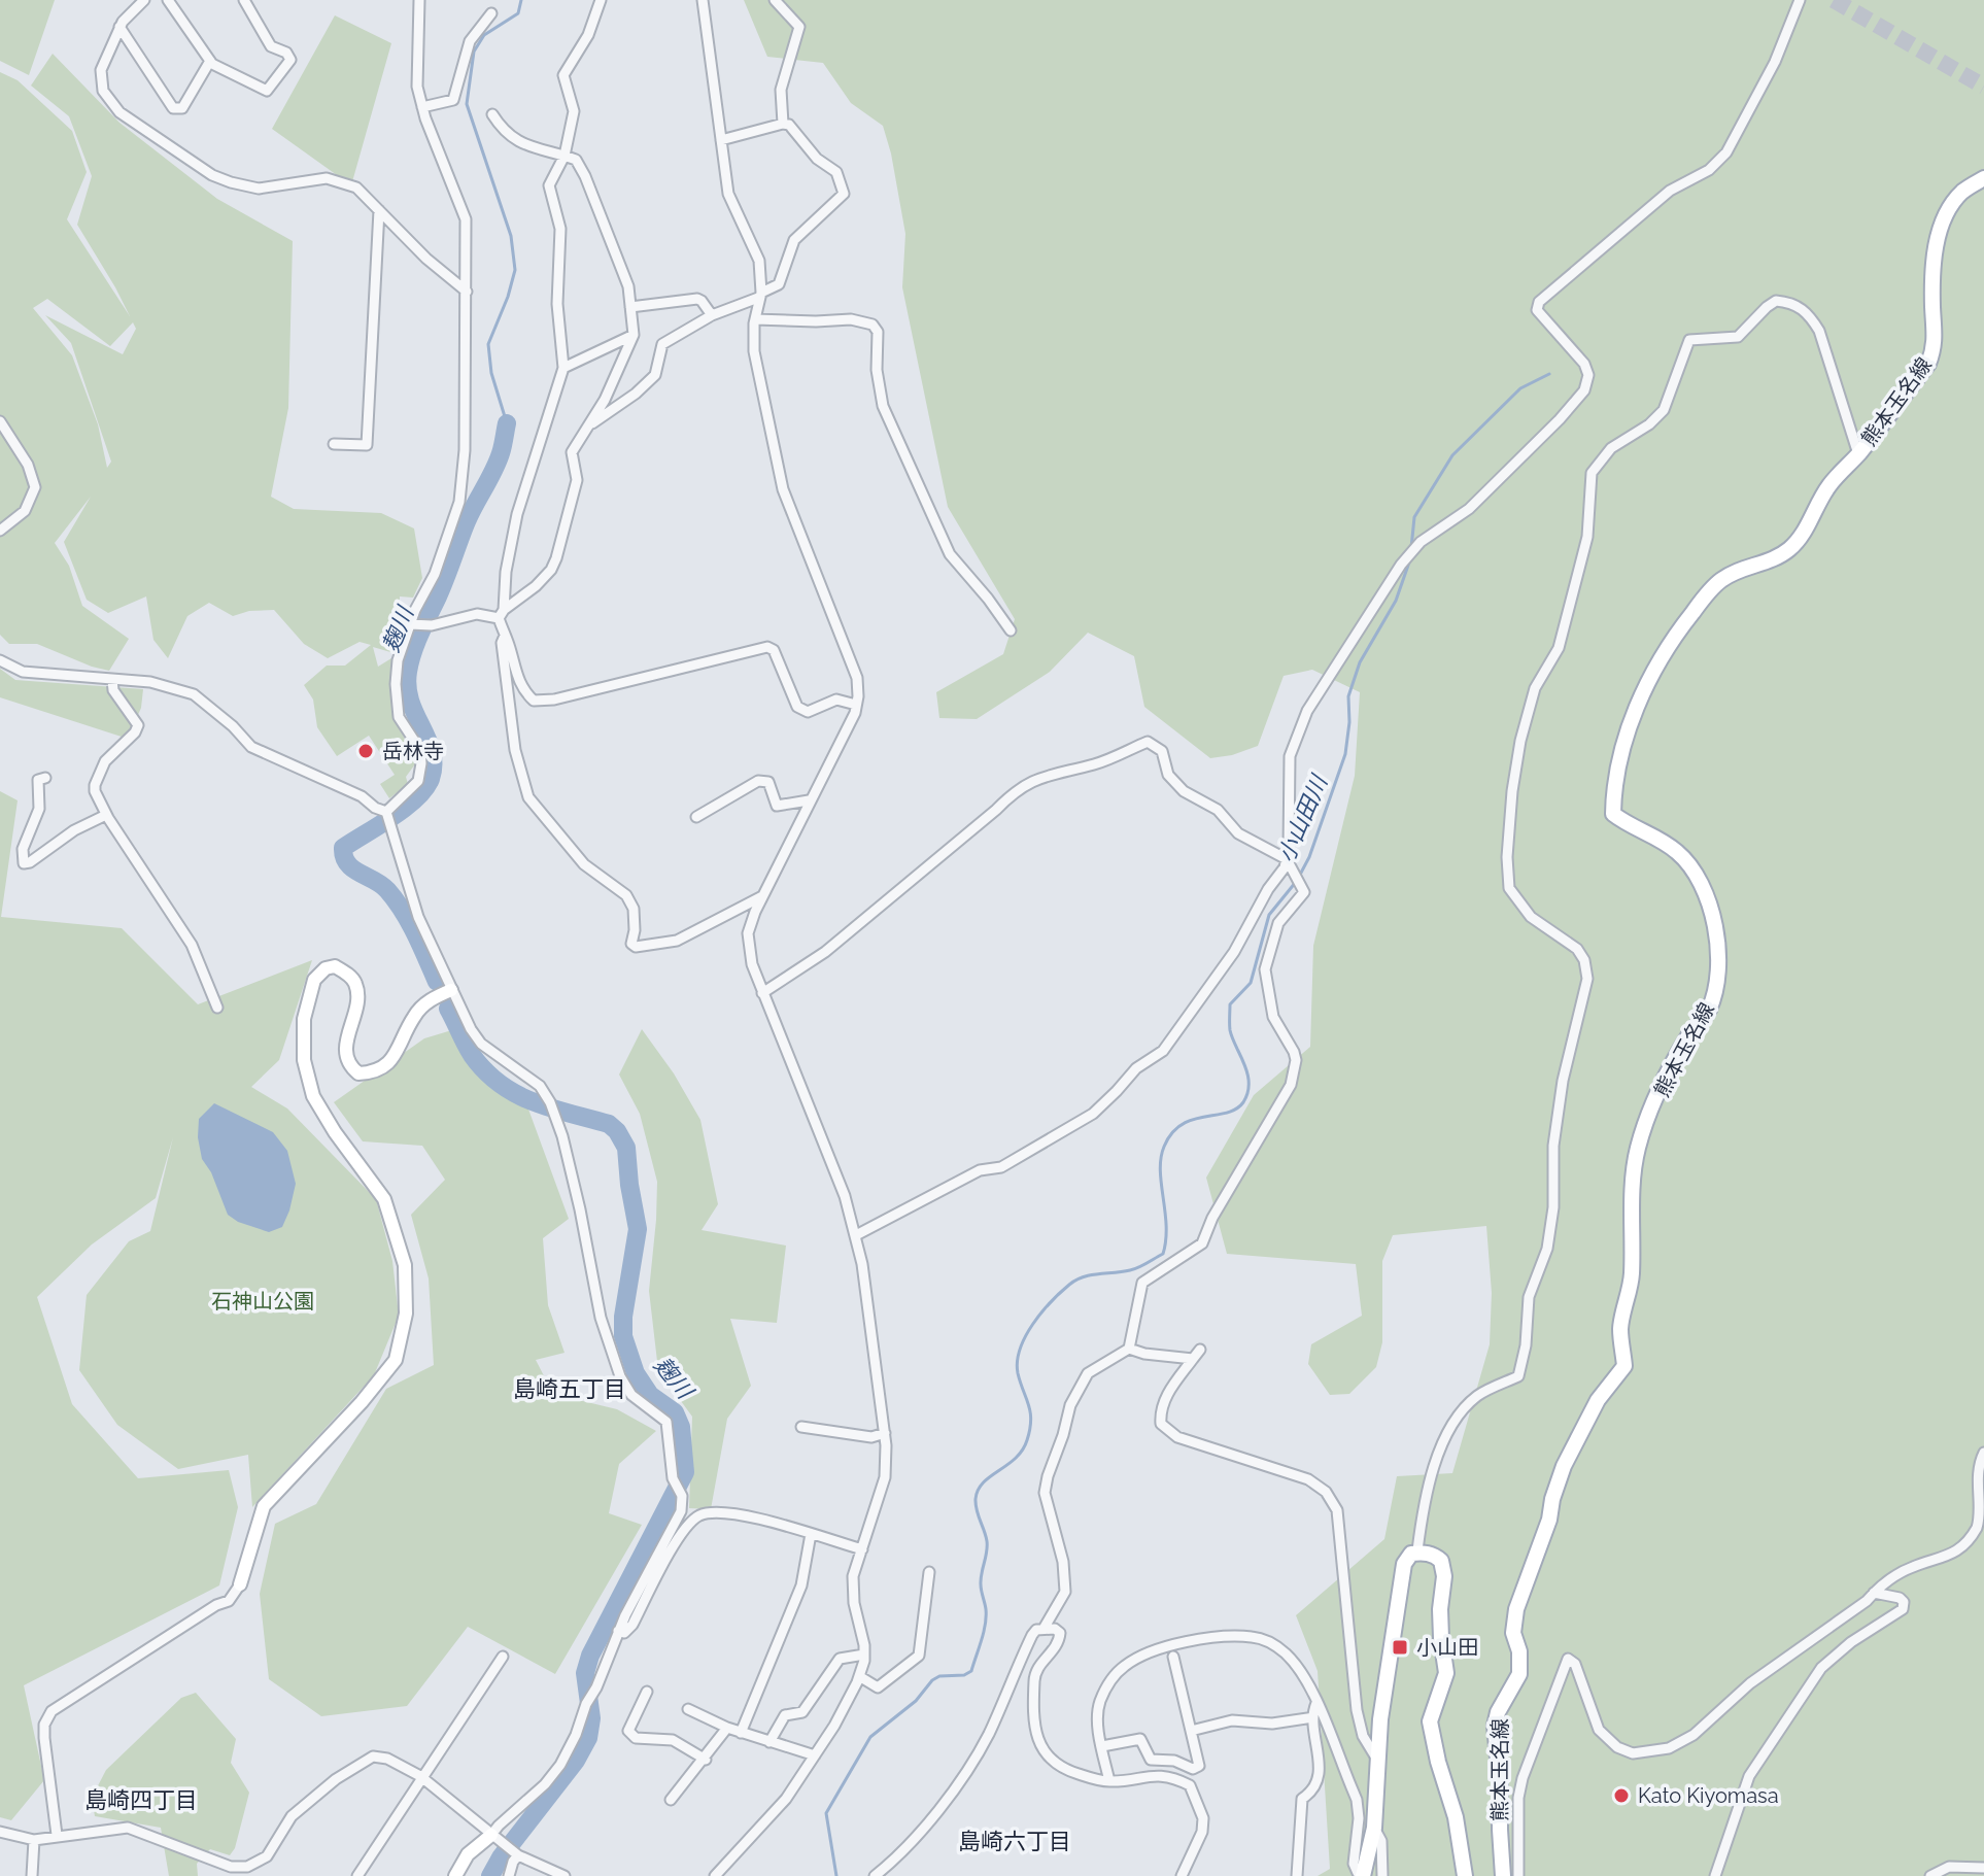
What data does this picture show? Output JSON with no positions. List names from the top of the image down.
{
  "streets": {
    "main road": ["熊本玉名線"]
  },
  "districts": ["島崎五丁目", "島崎四丁目", "島崎六丁目"],
  "water": ["麹川", "小山田川"],
  "parks": ["石神山公園"],
  "places": {
    "other": ["岳林寺", "Kato Kiyomasa"],
    "transit": ["小山田"]
  }
}
